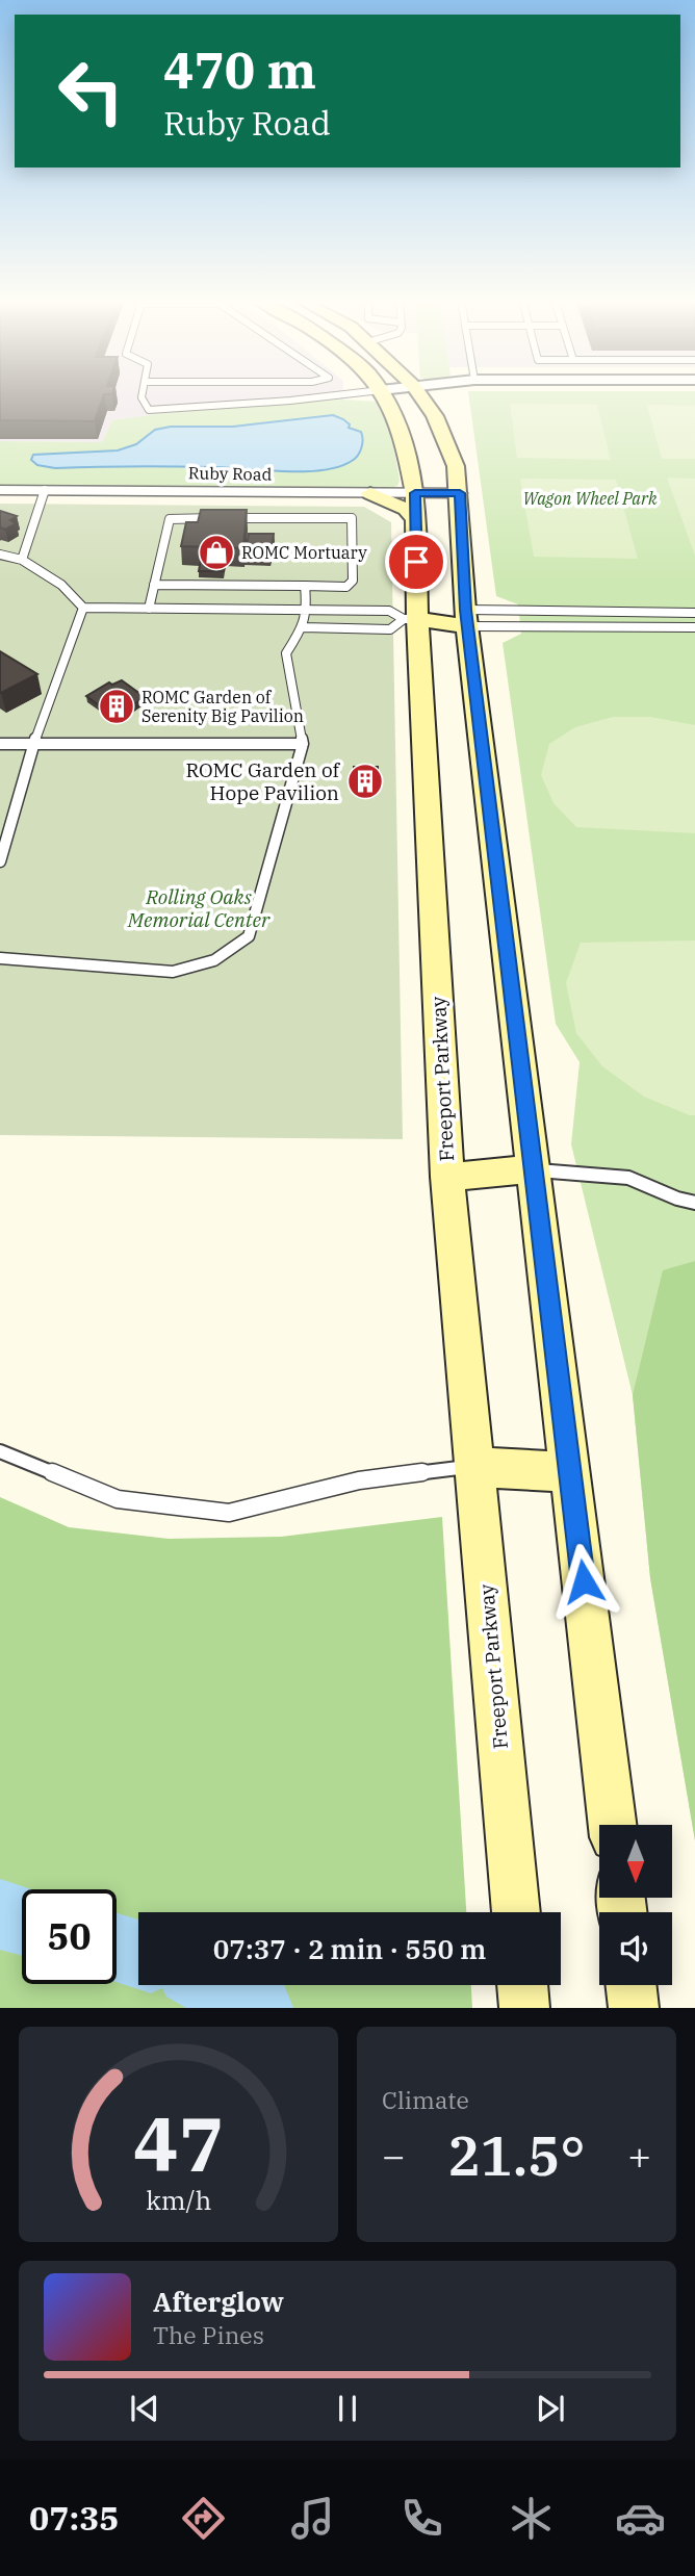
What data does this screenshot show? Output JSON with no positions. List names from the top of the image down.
{
  "streets": {
    "main road": ["Freeport Parkway"],
    "street": ["Ruby Road"]
  },
  "crossings": [
    ["Ruby Road", "Freeport Parkway"]
  ],
  "parks": ["Wagon Wheel Park", "Rolling Oaks Memorial Center"],
  "places": {
    "shop": ["ROMC Mortuary"],
    "building": ["ROMC Garden of Serenity Big Pavilion", "ROMC Garden of Hope Pavilion"]
  },
  "north": "bottom",
  "page": {
    "turn": ["470 m", "Ruby Road"],
    "limit": "50",
    "trip": "07:37 · 2 min · 550 m",
    "tile": "Climate",
    "heat": ["−", "21.5°", "+"],
    "song": ["Afterglow", "The Pines"],
    "tabs": "07:35",
    "gauge": ["47", "km/h"]
  }
}
